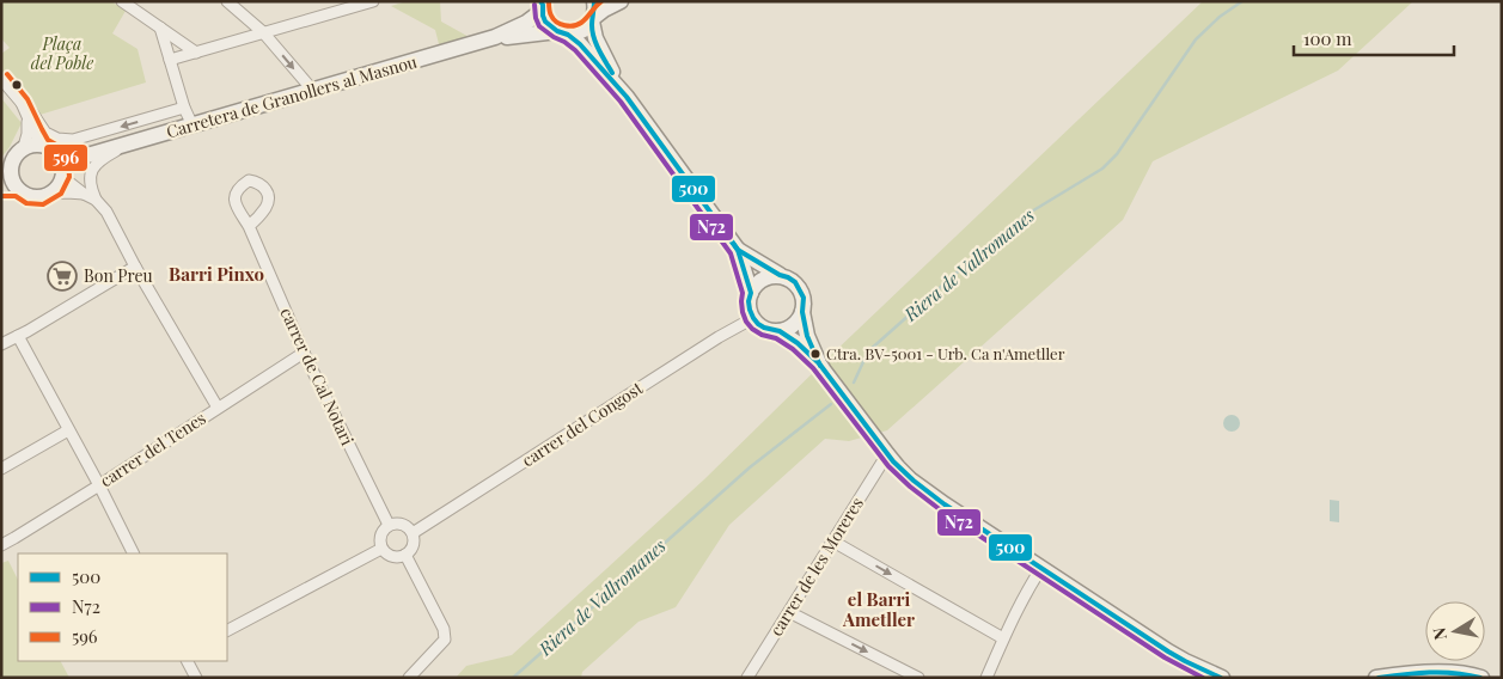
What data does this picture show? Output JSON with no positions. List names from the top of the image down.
{
  "streets": {
    "street": [
      "Carretera de Granollers al Masnou",
      "carrer de Cal Notari",
      "carrer del Congost",
      "carrer del Tenes",
      "carrer de les Moreres"
    ]
  },
  "crossings": [
    ["carrer de Cal Notari", "carrer del Congost"],
    ["carrer de Cal Notari", "carrer del Tenes"]
  ],
  "districts": ["Barri Pinxo", "el Barri Ametller"],
  "water": ["Riera de Vallromanes"],
  "parks": ["Plaça del Poble"],
  "places": {
    "supermarket": ["Bon Preu"],
    "other": ["Ctra. BV-5001 - Urb. Ca n'Ametller"]
  },
  "lines": ["transit line 500", "transit line 596", "transit line N72"],
  "legend": ["500", "N72", "596"],
  "scale_bar": "100 m",
  "north": "left"
}
